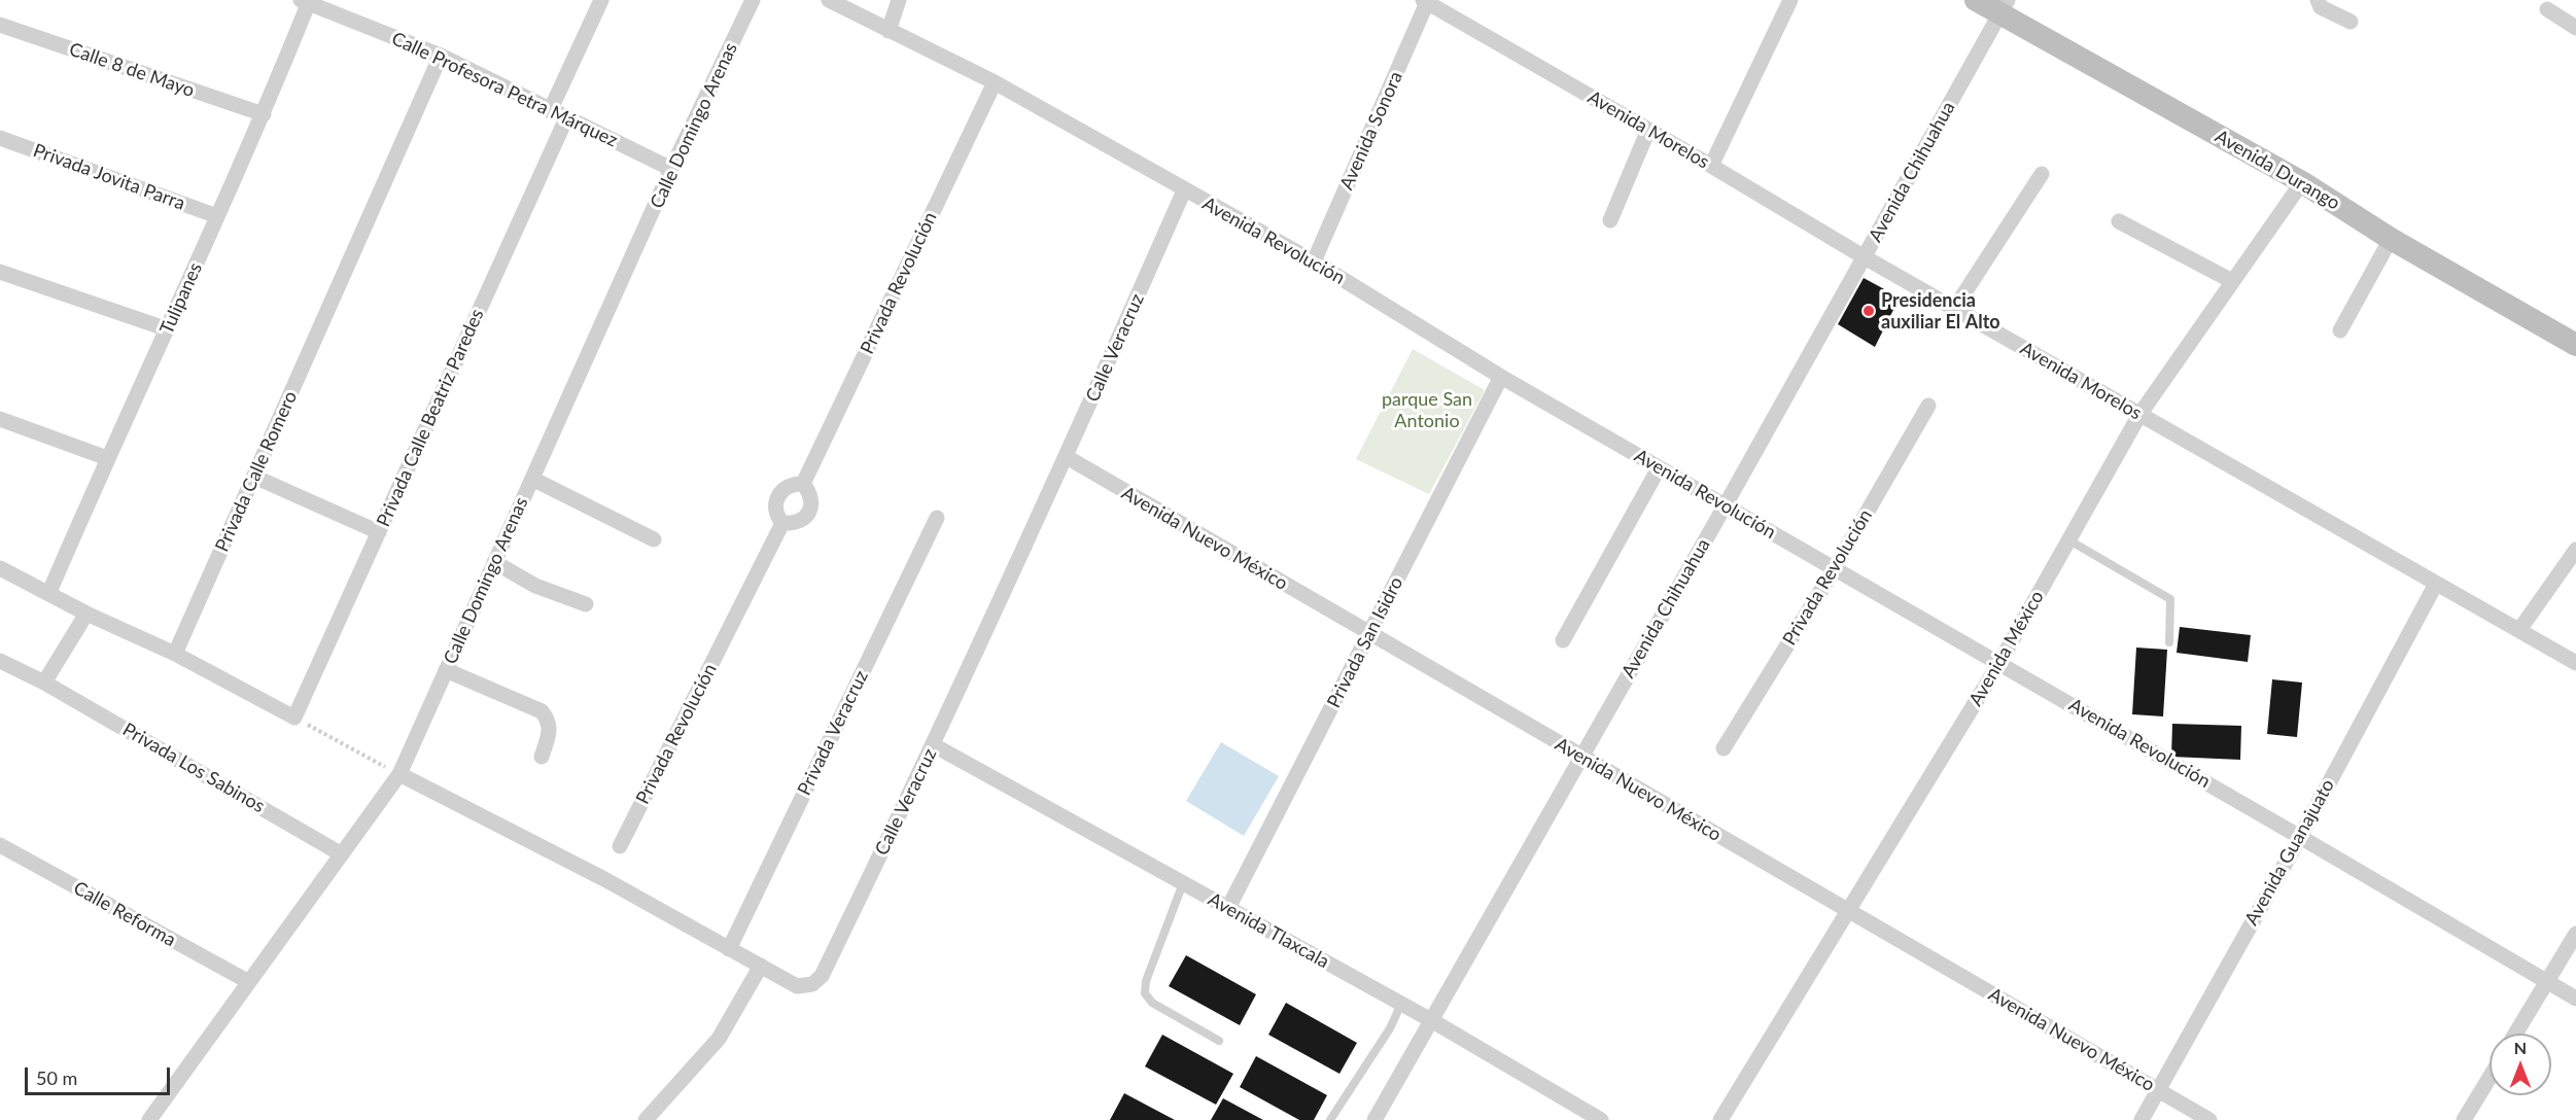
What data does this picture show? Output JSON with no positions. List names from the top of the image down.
{
  "streets": {
    "street": [
      "Calle 8 de Mayo",
      "Calle Profesora Petra Márquez",
      "Calle Domingo Arenas",
      "Avenida Morelos",
      "Avenida Sonora",
      "Avenida Durango",
      "Avenida Chihuahua",
      "Privada Jovita Parra",
      "Avenida Revolución",
      "Privada Revolución",
      "Tulipanes",
      "Calle Veracruz",
      "Privada Calle Beatriz Paredes",
      "Privada Calle Romero",
      "Avenida Nuevo México",
      "Privada San Isidro",
      "Avenida México",
      "Privada Veracruz",
      "Privada Los Sabinos",
      "Avenida Guanajuato",
      "Calle Reforma",
      "Avenida Tlaxcala"
    ]
  },
  "crossings": [
    ["Calle 8 de Mayo", "Tulipanes"],
    ["Calle Profesora Petra Márquez", "Calle Domingo Arenas"],
    ["Calle Profesora Petra Márquez", "Tulipanes"],
    ["Calle Profesora Petra Márquez", "Privada Calle Beatriz Paredes"],
    ["Calle Profesora Petra Márquez", "Privada Calle Romero"],
    ["Calle Domingo Arenas", "Calle Veracruz"],
    ["Calle Domingo Arenas", "Privada Los Sabinos"],
    ["Calle Domingo Arenas", "Calle Reforma"],
    ["Avenida Morelos", "Avenida Sonora"],
    ["Avenida Morelos", "Avenida Chihuahua"],
    ["Avenida Morelos", "Avenida México"],
    ["Avenida Morelos", "Avenida Guanajuato"],
    ["Avenida Sonora", "Avenida Revolución"],
    ["Avenida Durango", "Avenida Chihuahua"],
    ["Avenida Durango", "Avenida México"],
    ["Avenida Chihuahua", "Avenida Revolución"],
    ["Avenida Chihuahua", "Avenida Nuevo México"],
    ["Avenida Chihuahua", "Avenida Tlaxcala"],
    ["Privada Jovita Parra", "Tulipanes"],
    ["Avenida Revolución", "Privada Revolución"],
    ["Avenida Revolución", "Calle Veracruz"],
    ["Avenida Revolución", "Privada San Isidro"],
    ["Avenida Revolución", "Avenida México"],
    ["Avenida Revolución", "Avenida Guanajuato"],
    ["Calle Veracruz", "Avenida Nuevo México"],
    ["Calle Veracruz", "Privada Veracruz"],
    ["Calle Veracruz", "Avenida Tlaxcala"],
    ["Avenida Nuevo México", "Privada San Isidro"],
    ["Avenida Nuevo México", "Avenida México"],
    ["Avenida Nuevo México", "Avenida Guanajuato"],
    ["Privada San Isidro", "Avenida Tlaxcala"]
  ],
  "parks": ["parque San Antonio"],
  "places": ["Presidencia auxiliar El Alto"],
  "scale_bar": "50 m",
  "north": "top"
}
